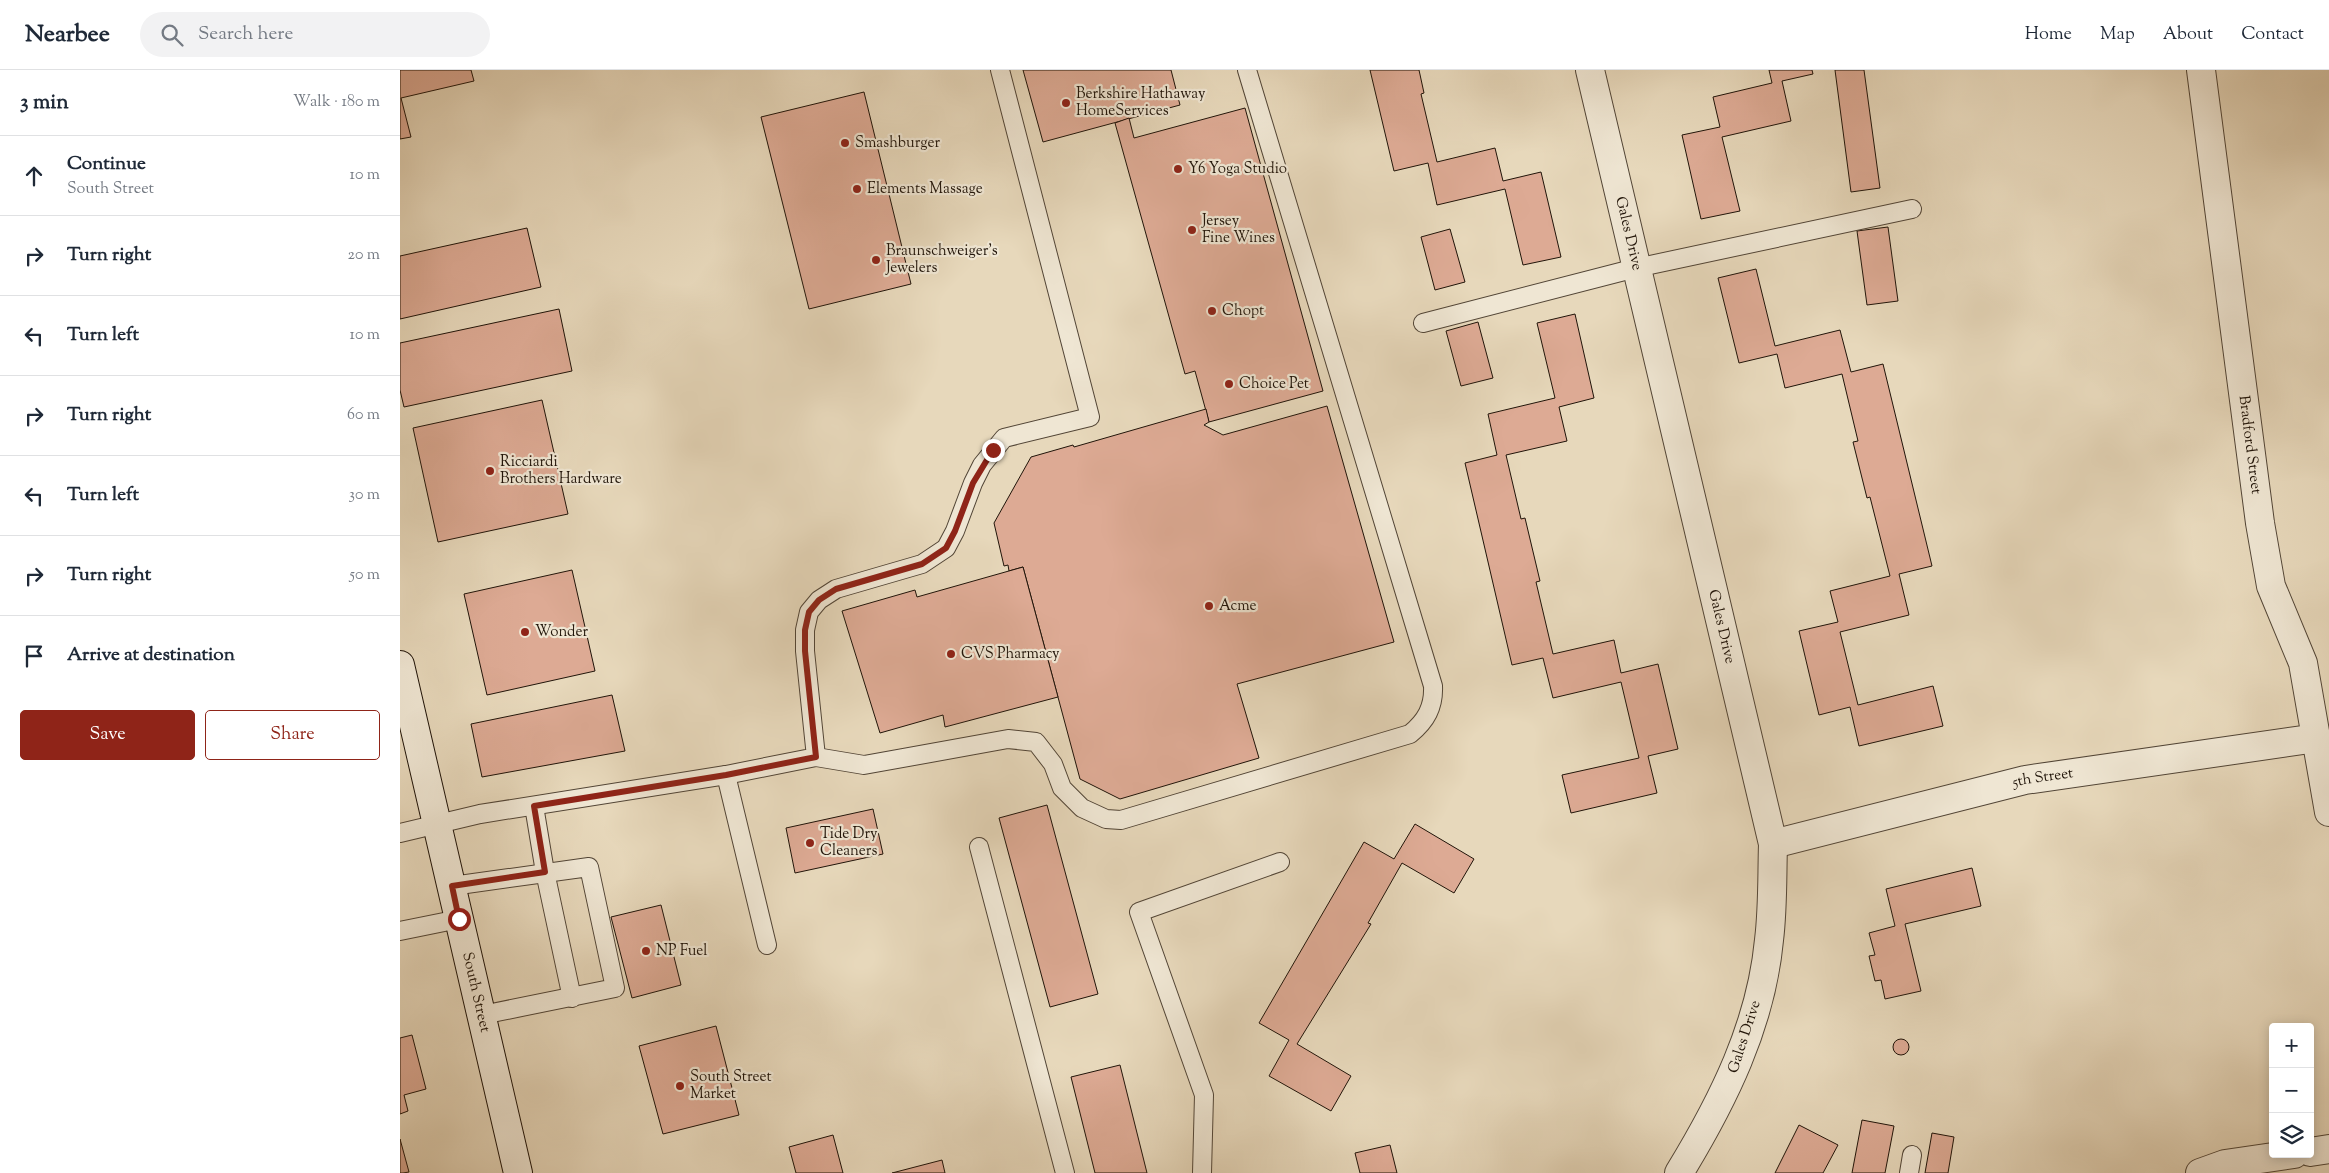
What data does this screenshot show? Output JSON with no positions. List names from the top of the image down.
{
  "streets": {
    "street": [
      "Gales Drive",
      "Bradford Street",
      "5th Street",
      "South Street"
    ]
  },
  "crossings": [
    ["Gales Drive", "5th Street"],
    ["Bradford Street", "5th Street"]
  ],
  "places": [
    "Berkshire Hathaway HomeServices",
    "Smashburger",
    "Y6 Yoga Studio",
    "Elements Massage",
    "Jersey Fine Wines",
    "Braunschweiger's Jewelers",
    "Chopt",
    "Choice Pet",
    "Ricciardi Brothers Hardware",
    "Acme",
    "Wonder",
    "CVS Pharmacy",
    "Tide Dry Cleaners",
    "NP Fuel",
    "South Street Market"
  ],
  "page": {
    "header": "Nearbee",
    "search": "Search here",
    "nav": [
      "Home",
      "Map",
      "About",
      "Contact"
    ],
    "heading": ["3 min", "Walk · 180 m"],
    "list": [
      ["Continue", "South Street", "10 m"],
      ["Turn right", "20 m"],
      ["Turn left", "10 m"],
      ["Turn right", "60 m"],
      ["Turn left", "30 m"],
      ["Turn right", "50 m"],
      "Arrive at destination"
    ],
    "buttons": ["Save", "Share"],
    "map_buttons": ["+", "−"]
  }
}
